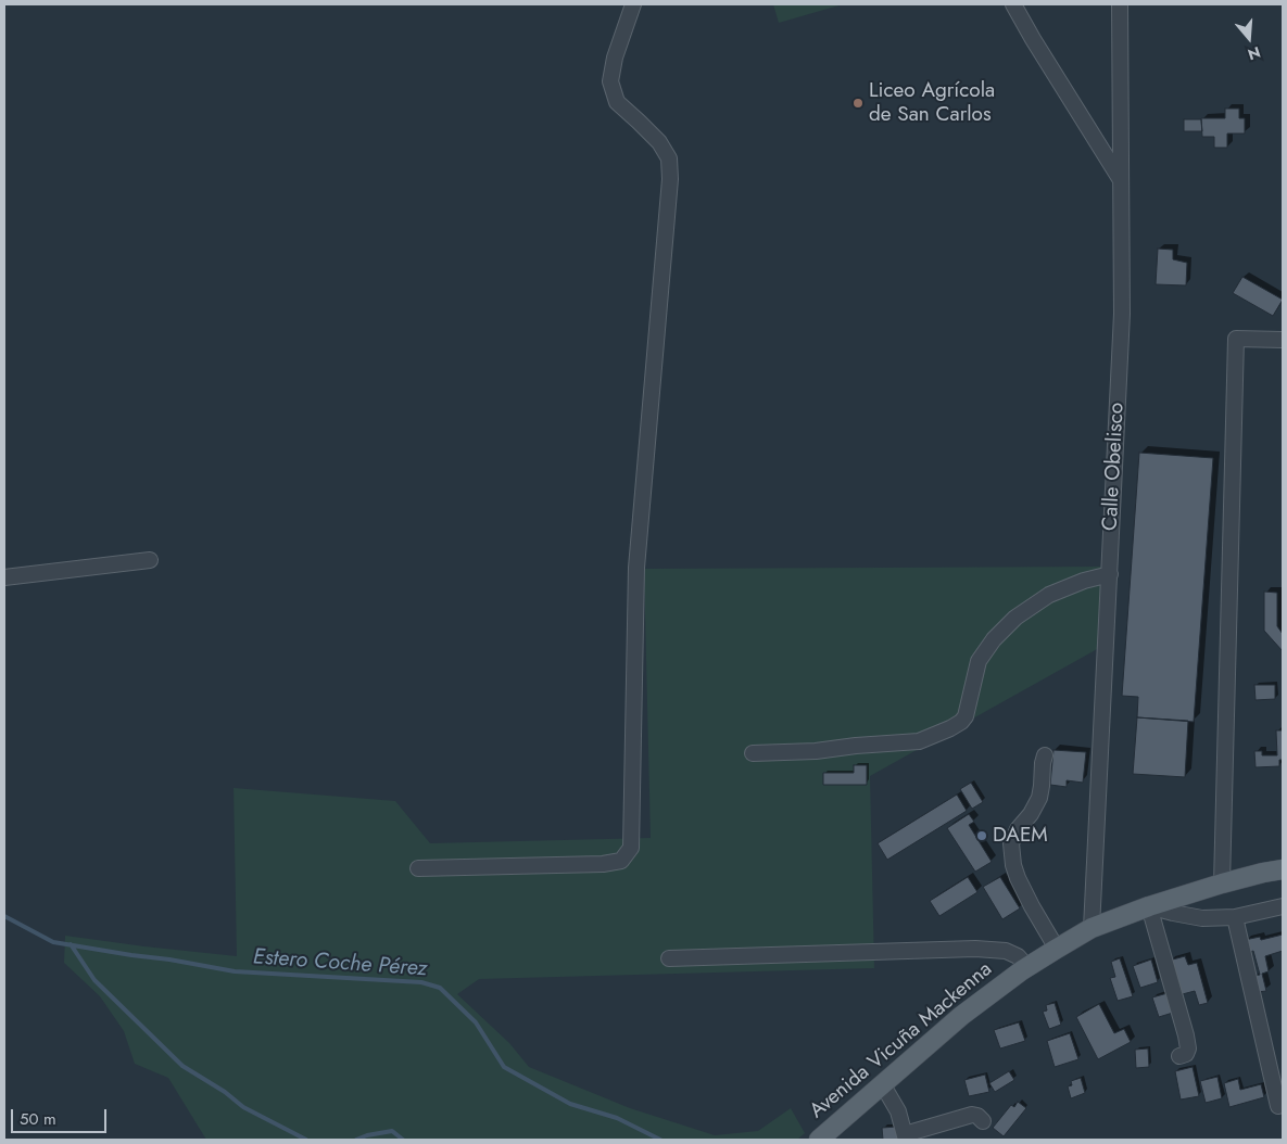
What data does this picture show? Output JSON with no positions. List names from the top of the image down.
{
  "streets": {
    "main road": ["Avenida Vicuña Mackenna"],
    "street": ["Calle Obelisco"]
  },
  "crossings": [
    ["Calle Obelisco", "Avenida Vicuña Mackenna"]
  ],
  "water": ["Estero Coche Pérez"],
  "places": ["Liceo Agrícola de San Carlos", "DAEM"],
  "scale_bar": "50 m",
  "north": "bottom"
}
